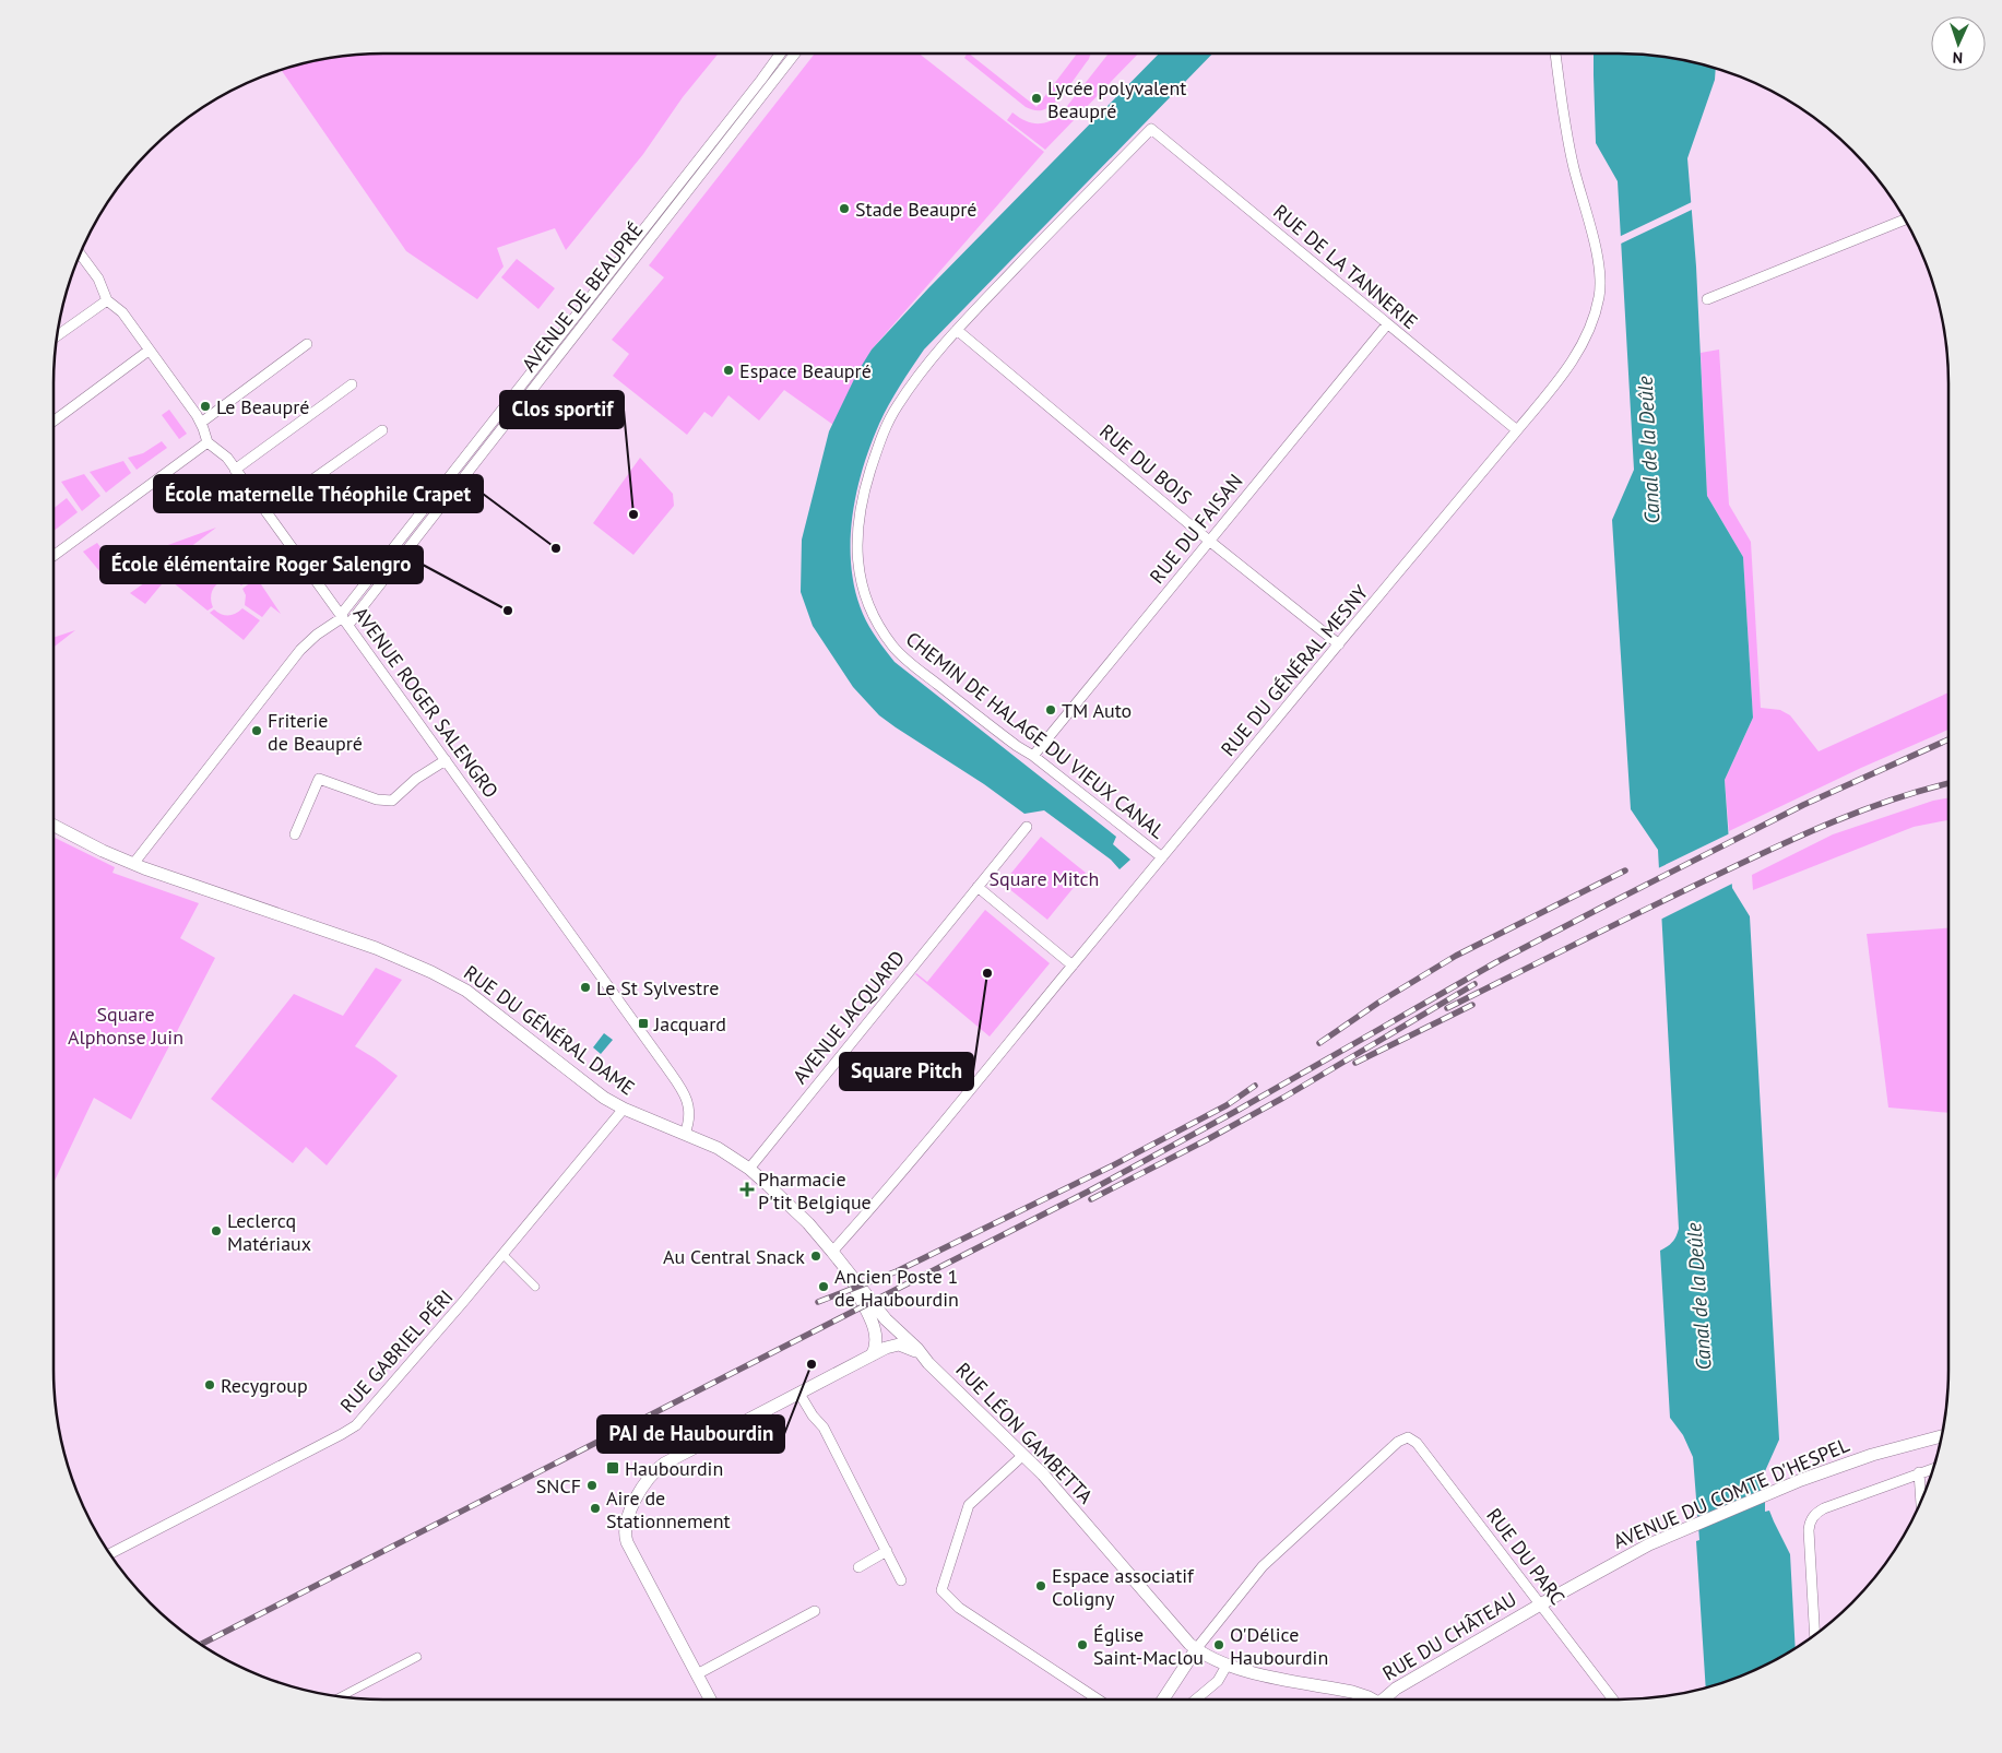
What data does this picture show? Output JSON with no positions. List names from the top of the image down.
{
  "streets": {
    "street": [
      "RUE DE LA TANNERIE",
      "AVENUE DE BEAUPRÉ",
      "RUE DU BOIS",
      "RUE DU FAISAN",
      "RUE DU GÉNÉRAL MESNY",
      "AVENUE ROGER SALENGRO",
      "CHEMIN DE HALAGE DU VIEUX CANAL",
      "AVENUE JACQUARD",
      "RUE DU GÉNÉRAL DAME",
      "RUE GABRIEL PÉRI",
      "RUE LÉON GAMBETTA",
      "AVENUE DU COMTE D'HESPEL",
      "RUE DU PARC",
      "RUE DU CHÂTEAU"
    ]
  },
  "crossings": [
    ["RUE DE LA TANNERIE", "RUE DU FAISAN"],
    ["RUE DE LA TANNERIE", "RUE DU GÉNÉRAL MESNY"],
    ["RUE DE LA TANNERIE", "CHEMIN DE HALAGE DU VIEUX CANAL"],
    ["AVENUE DE BEAUPRÉ", "AVENUE ROGER SALENGRO"],
    ["RUE DU BOIS", "RUE DU FAISAN"],
    ["RUE DU BOIS", "RUE DU GÉNÉRAL MESNY"],
    ["RUE DU BOIS", "CHEMIN DE HALAGE DU VIEUX CANAL"],
    ["RUE DU FAISAN", "CHEMIN DE HALAGE DU VIEUX CANAL"],
    ["RUE DU GÉNÉRAL MESNY", "CHEMIN DE HALAGE DU VIEUX CANAL"],
    ["RUE DU GÉNÉRAL MESNY", "RUE DU GÉNÉRAL DAME"],
    ["AVENUE ROGER SALENGRO", "RUE DU GÉNÉRAL DAME"],
    ["AVENUE JACQUARD", "RUE DU GÉNÉRAL DAME"],
    ["RUE DU GÉNÉRAL DAME", "RUE GABRIEL PÉRI"],
    ["RUE DU GÉNÉRAL DAME", "RUE LÉON GAMBETTA"],
    ["RUE LÉON GAMBETTA", "RUE DU PARC"],
    ["AVENUE DU COMTE D'HESPEL", "RUE DU PARC"],
    ["AVENUE DU COMTE D'HESPEL", "RUE DU CHÂTEAU"],
    ["RUE DU PARC", "RUE DU CHÂTEAU"]
  ],
  "water": ["Canal de la Deûle"],
  "parks": ["Square Mitch", "Square Alphonse Juin"],
  "places": {
    "other": [
      "Lycée polyvalent Beaupré",
      "Stade Beaupré",
      "Espace Beaupré",
      "Le Beaupré",
      "Clos sportif",
      "École maternelle Théophile Crapet",
      "École élémentaire Roger Salengro",
      "TM Auto",
      "Friterie de Beaupré",
      "Square Pitch",
      "Le St Sylvestre",
      "Leclercq Matériaux",
      "Au Central Snack",
      "Ancien Poste 1 de Haubourdin",
      "PAI de Haubourdin",
      "Recygroup",
      "SNCF",
      "Aire de Stationnement",
      "Espace associatif Coligny",
      "Église Saint-Maclou",
      "O'Délice Haubourdin"
    ],
    "transit": ["Jacquard", "Haubourdin"],
    "health": ["Pharmacie P'tit Belgique"]
  },
  "north": "bottom"
}
